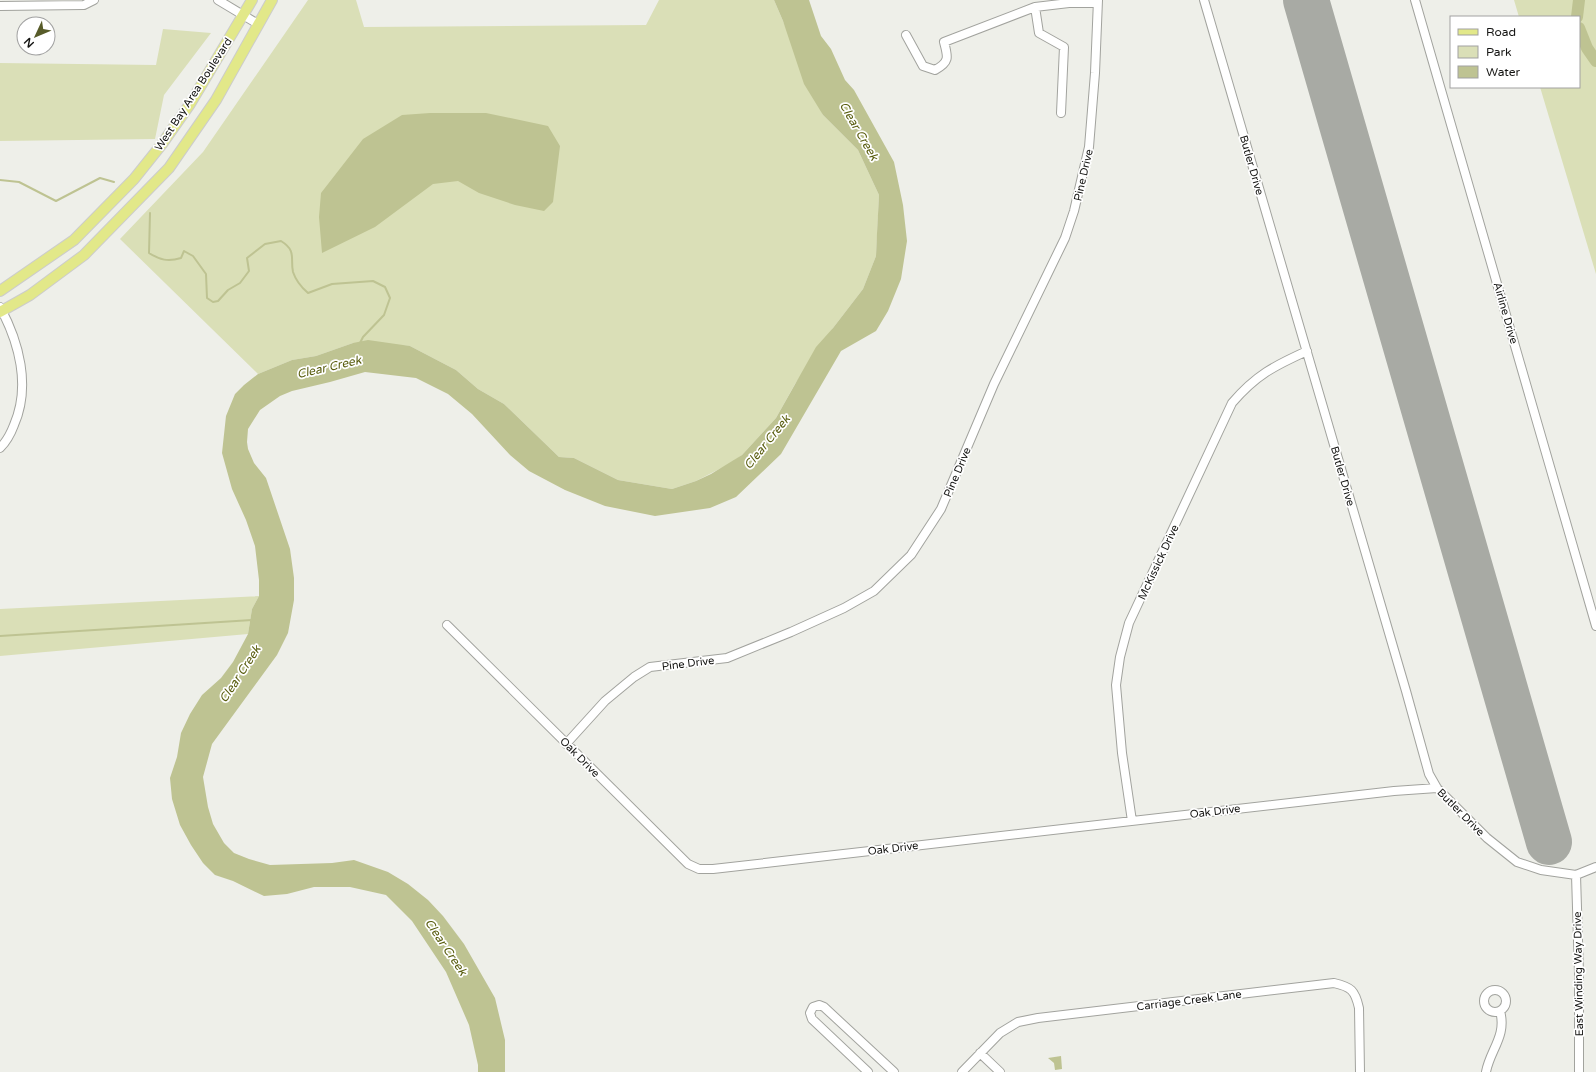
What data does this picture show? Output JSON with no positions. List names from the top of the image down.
{
  "streets": {
    "main road": ["West Bay Area Boulevard"],
    "street": [
      "Butler Drive",
      "Pine Drive",
      "Airline Drive",
      "McKissick Drive",
      "Oak Drive",
      "East Winding Way Drive",
      "Carriage Creek Lane"
    ]
  },
  "crossings": [
    ["Butler Drive", "McKissick Drive"],
    ["Butler Drive", "Oak Drive"],
    ["Butler Drive", "East Winding Way Drive"],
    ["Pine Drive", "Oak Drive"],
    ["McKissick Drive", "Oak Drive"]
  ],
  "water": ["Clear Creek"],
  "legend": ["Road", "Park", "Water"],
  "north": "bottom left"
}
